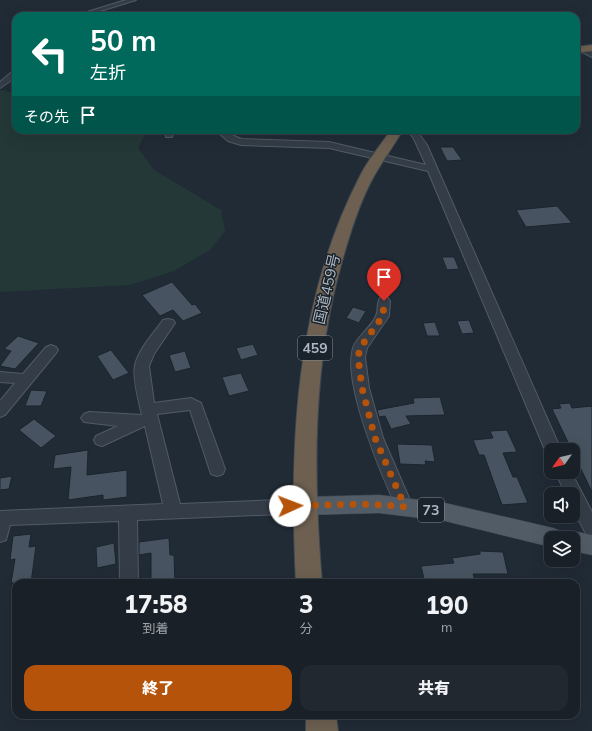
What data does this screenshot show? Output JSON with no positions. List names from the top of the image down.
{
  "streets": {
    "highway": ["国道459号", "459"],
    "main road": ["73"]
  },
  "crossings": [
    ["国道459号", "73"]
  ],
  "north": "bottom left",
  "page": {
    "turn": ["50 m", "左折"],
    "then": "その先",
    "eta": [
      "17:58",
      "到着",
      "3",
      "分",
      "190",
      "m"
    ],
    "buttons": ["終了", "共有"]
  }
}
